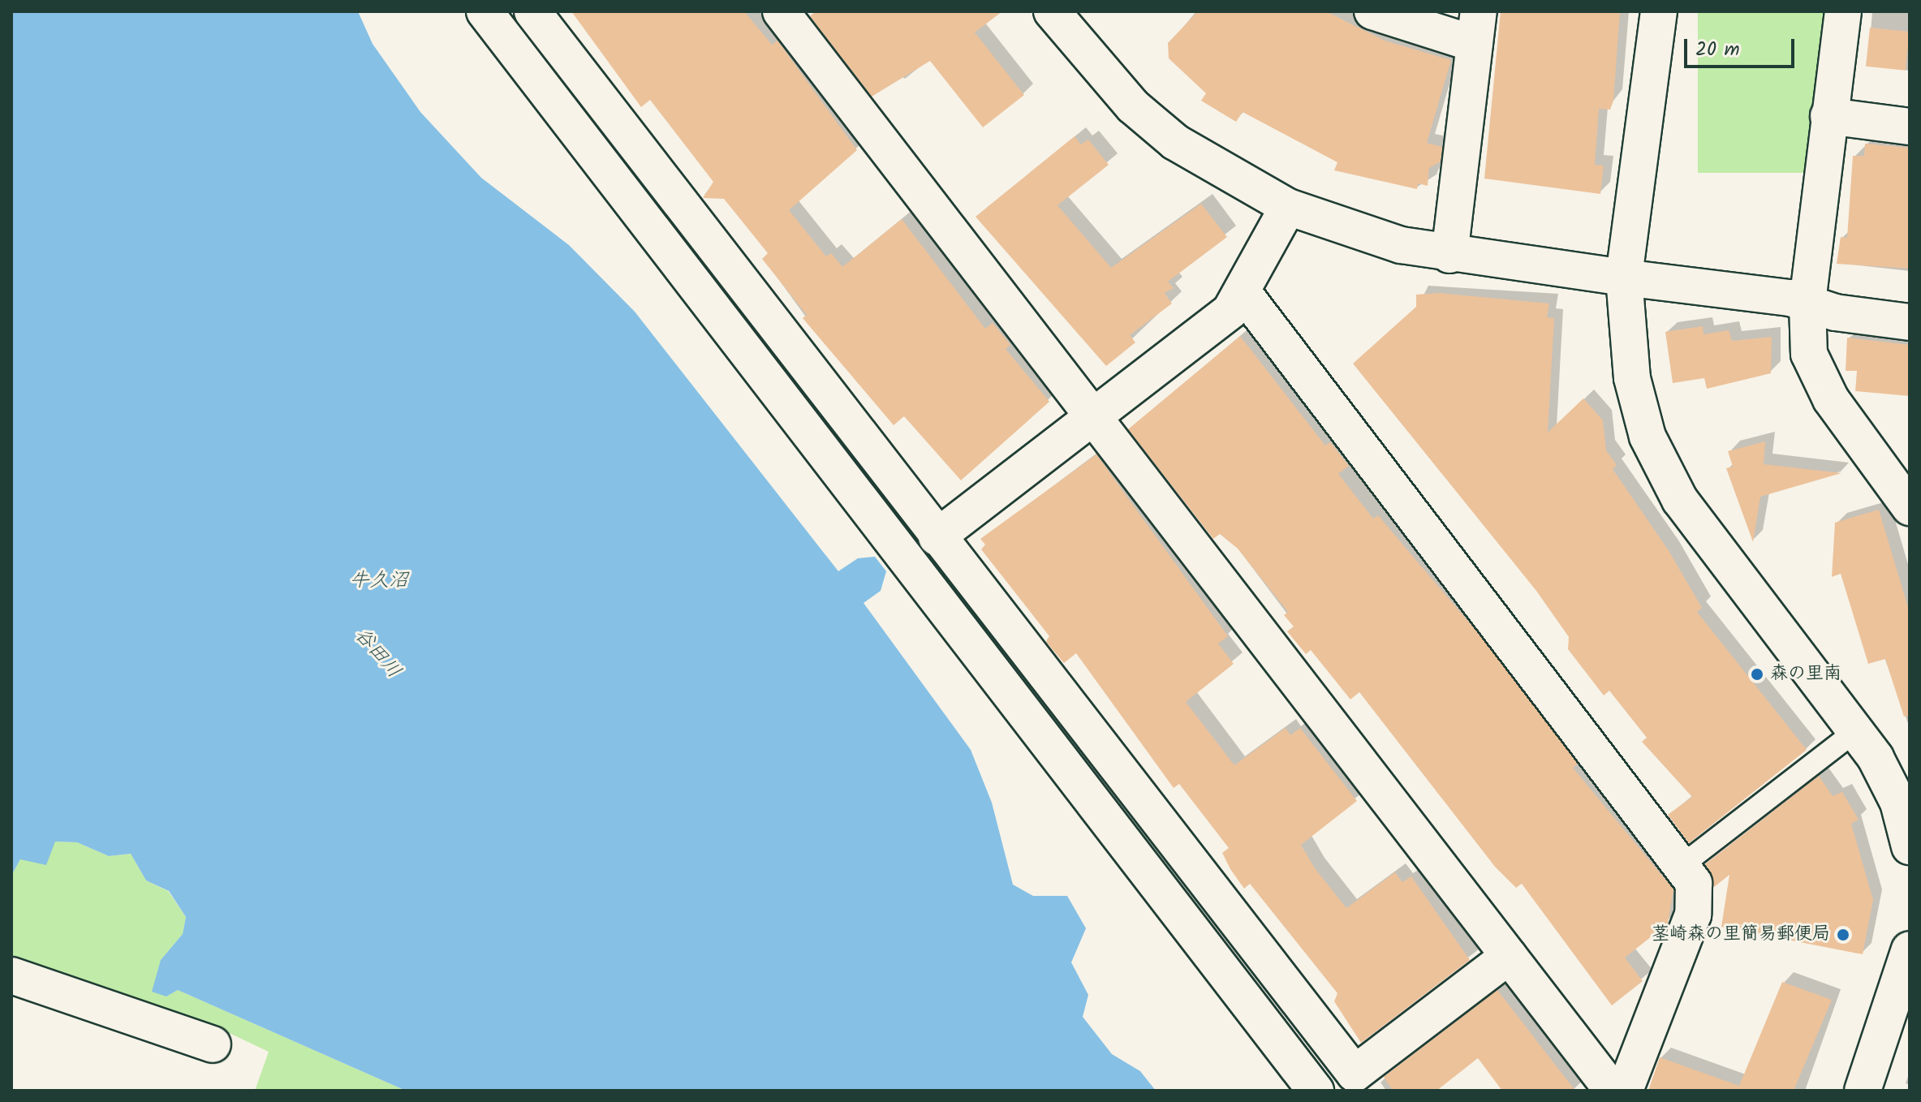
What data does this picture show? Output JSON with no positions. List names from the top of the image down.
{
  "water": ["牛久沼", "谷田川"],
  "places": ["森の里南", "茎崎森の里簡易郵便局"],
  "scale_bar": "20 m"
}
